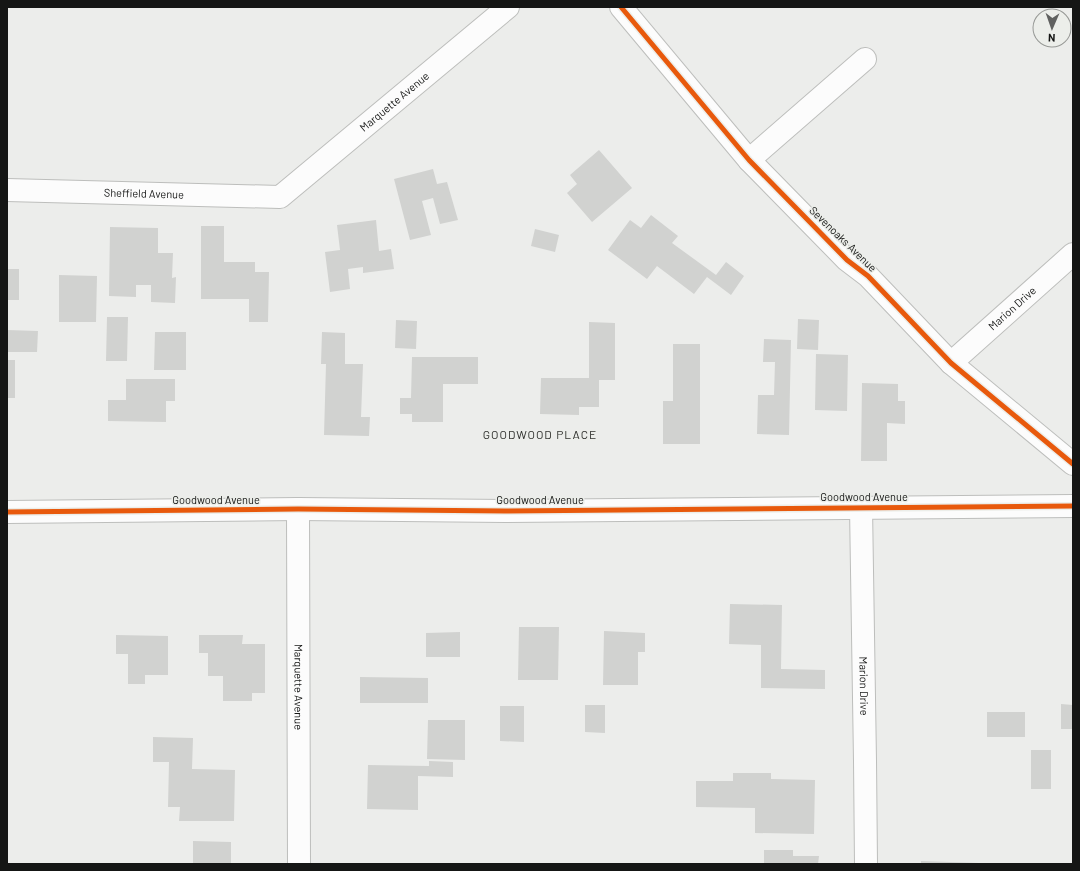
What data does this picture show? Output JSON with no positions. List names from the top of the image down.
{
  "streets": {
    "street": [
      "Marquette Avenue",
      "Sheffield Avenue",
      "Sevenoaks Avenue",
      "Marion Drive",
      "Goodwood Avenue"
    ]
  },
  "crossings": [
    ["Marquette Avenue", "Sheffield Avenue"],
    ["Marquette Avenue", "Goodwood Avenue"],
    ["Sevenoaks Avenue", "Marion Drive"],
    ["Marion Drive", "Goodwood Avenue"]
  ],
  "districts": ["GOODWOOD PLACE"],
  "north": "bottom"
}
